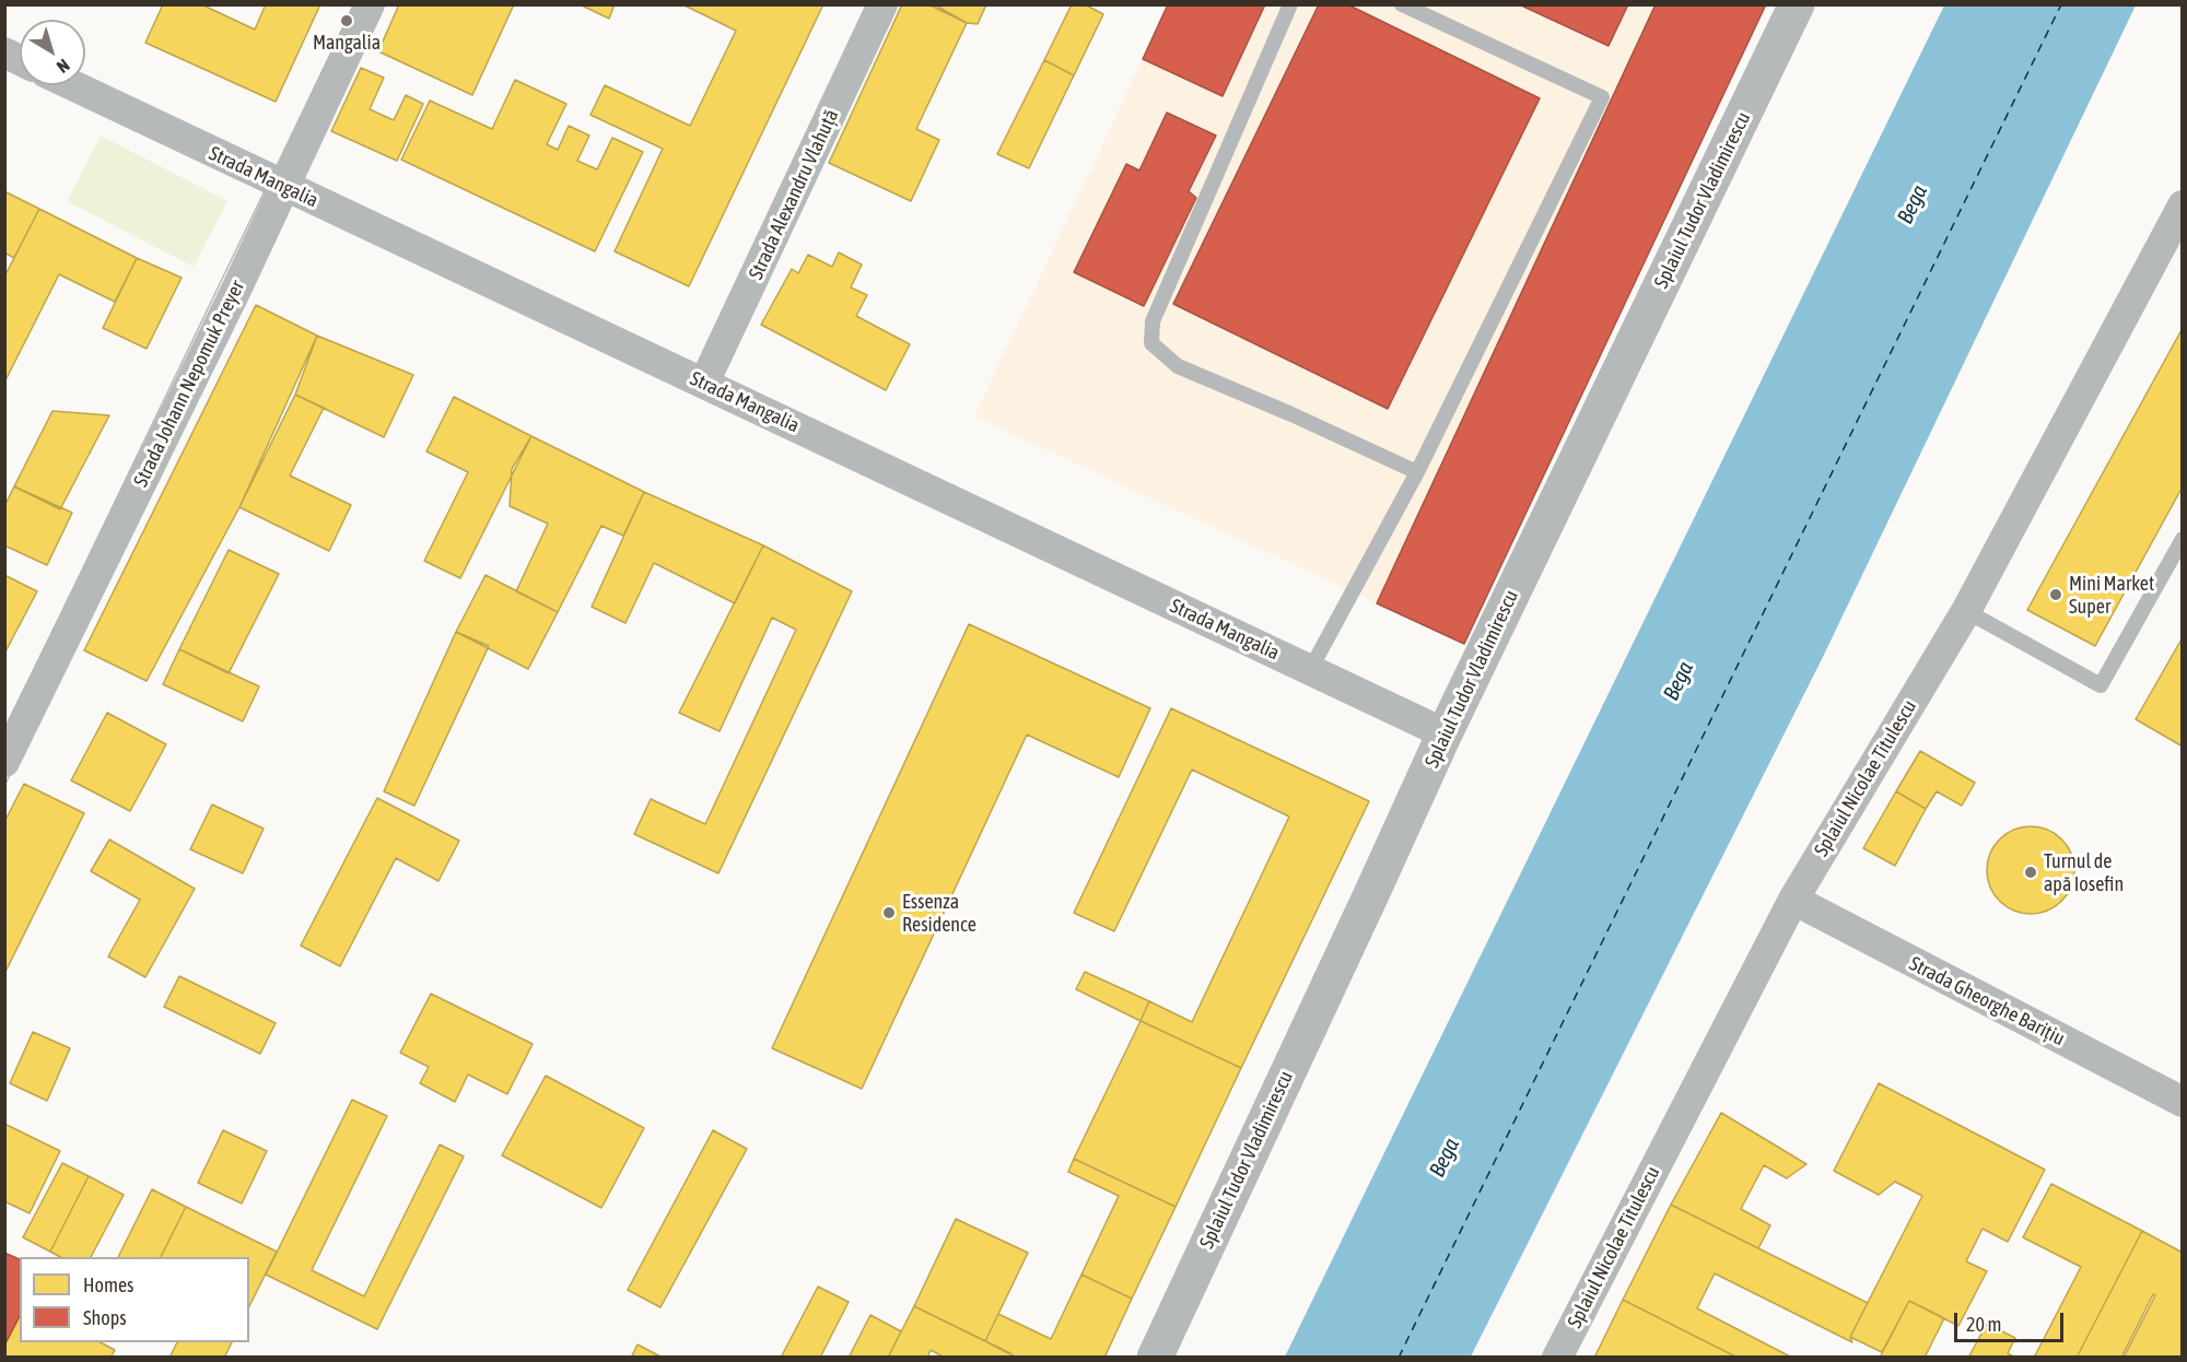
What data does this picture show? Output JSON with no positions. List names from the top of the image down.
{
  "streets": {
    "street": [
      "Strada Mangalia",
      "Strada Alexandru Vlahuță",
      "Splaiul Tudor Vladimirescu",
      "Strada Johann Nepomuk Preyer",
      "Splaiul Nicolae Titulescu",
      "Strada Gheorghe Barițiu"
    ]
  },
  "crossings": [
    ["Strada Mangalia", "Strada Alexandru Vlahuță"],
    ["Strada Mangalia", "Splaiul Tudor Vladimirescu"],
    ["Strada Mangalia", "Strada Johann Nepomuk Preyer"],
    ["Splaiul Nicolae Titulescu", "Strada Gheorghe Barițiu"]
  ],
  "water": ["Bega"],
  "places": [
    "Mangalia",
    "Mini Market Super",
    "Turnul de apă Iosefin",
    "Essenza Residence"
  ],
  "legend": ["Homes", "Shops"],
  "scale_bar": "20 m",
  "north": "bottom right"
}
